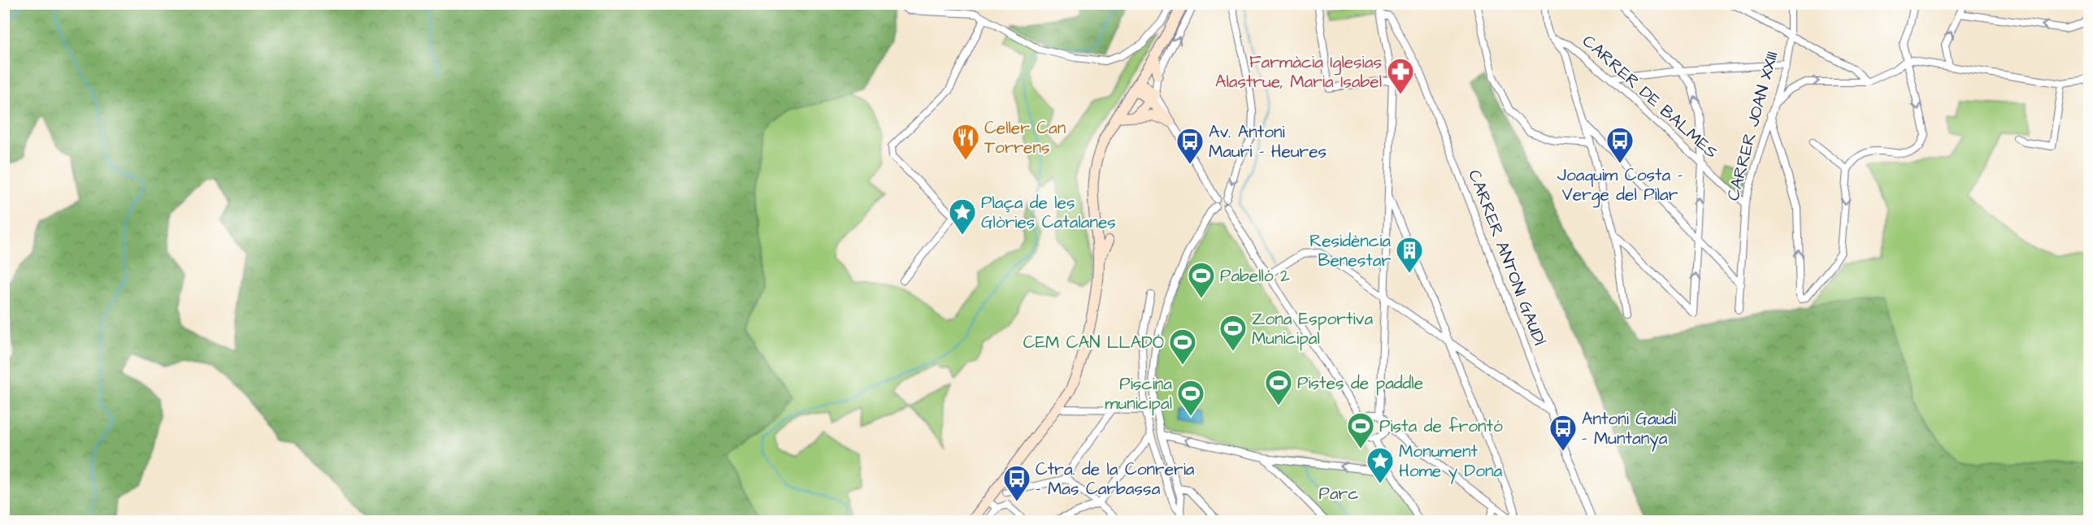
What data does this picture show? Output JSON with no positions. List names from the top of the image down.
{
  "streets": {
    "street": ["CARRER DE BALMES", "CARRER JOAN XXIII", "CARRER ANTONI GAUDÍ"]
  },
  "crossings": [
    ["CARRER DE BALMES", "CARRER JOAN XXIII"]
  ],
  "parks": ["Parc"],
  "places": {
    "pharmacy": ["Farmàcia Iglesias Alastrue, Maria Isabel"],
    "restaurant": ["Celler Can Torrens"],
    "bus stop": [
      "Joaquim Costa - Verge del Pilar",
      "Av. Antoni Mauri - Heures",
      "Antoni Gaudí - Muntanya",
      "Ctra. de la Conreria - Mas Carbassa"
    ],
    "place": ["Plaça de les Glòries Catalanes", "Monument Home y Dona"],
    "building": ["Residència Benestar"],
    "sports": [
      "Pabelló 2",
      "Zona Esportiva Municipal",
      "CEM CAN LLADÓ",
      "Pistes de paddle",
      "Piscina municipal",
      "Pista de frontó"
    ]
  }
}
